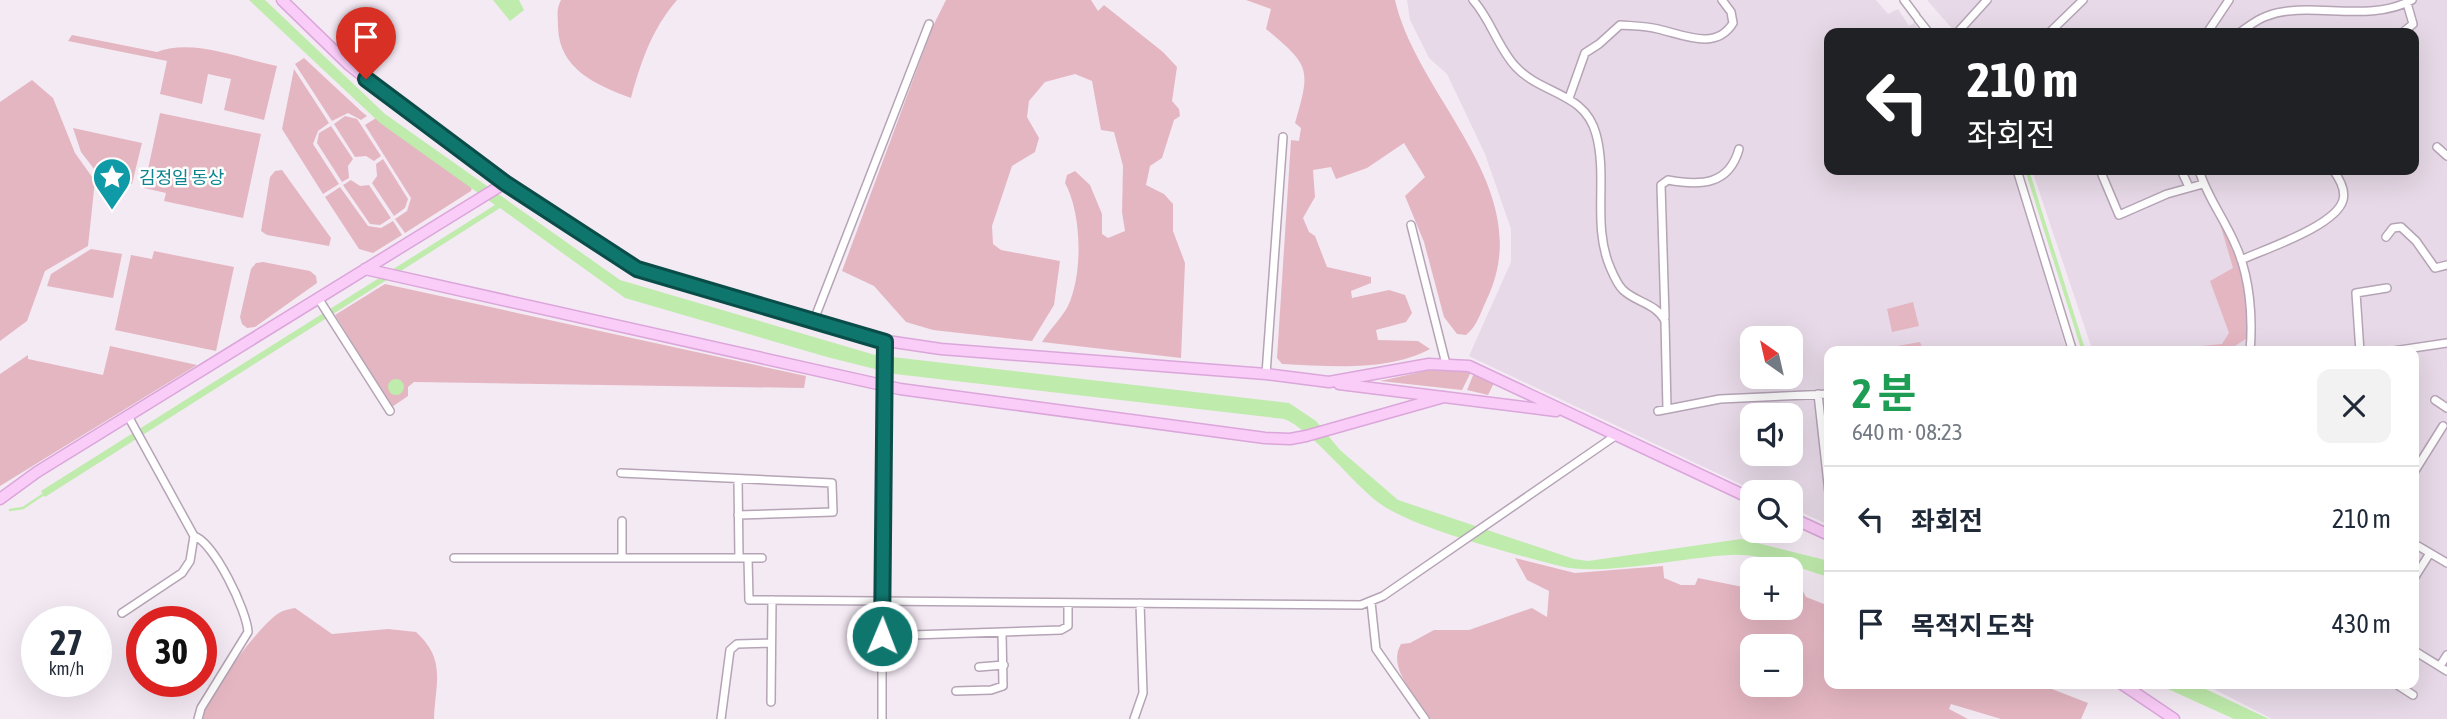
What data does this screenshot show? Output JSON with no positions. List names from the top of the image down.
{
  "places": {
    "place": ["김정일 동상"]
  },
  "north": "top left",
  "page": {
    "turn": ["210 m", "좌회전"],
    "map_buttons": ["+", "−"],
    "heading": ["2 분", "640 m · 08:23"],
    "list": [
      {
        "name": "좌회전",
        "value": "210 m"
      },
      {
        "name": "목적지 도착",
        "value": "430 m"
      }
    ],
    "speed": "27 km/h",
    "limit": "30"
  }
}
